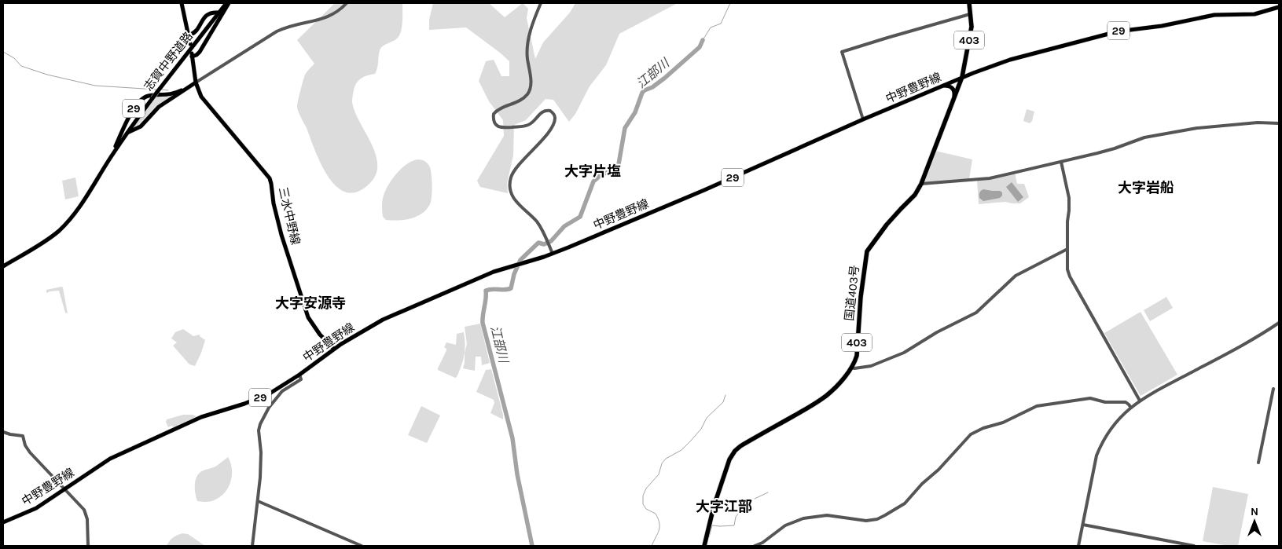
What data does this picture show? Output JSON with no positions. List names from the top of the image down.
{
  "streets": {
    "highway": ["403", "国道403号"],
    "main road": [
      "29",
      "志賀中野道路",
      "中野豊野線",
      "三水中野線"
    ]
  },
  "crossings": [
    ["29", "志賀中野道路"],
    ["29", "三水中野線"],
    ["志賀中野道路", "三水中野線"],
    ["中野豊野線", "三水中野線"],
    ["中野豊野線", "国道403号"]
  ],
  "districts": [
    "大字片塩",
    "大字岩船",
    "大字安源寺",
    "大字江部"
  ],
  "water": ["江部川"],
  "north": "top"
}
